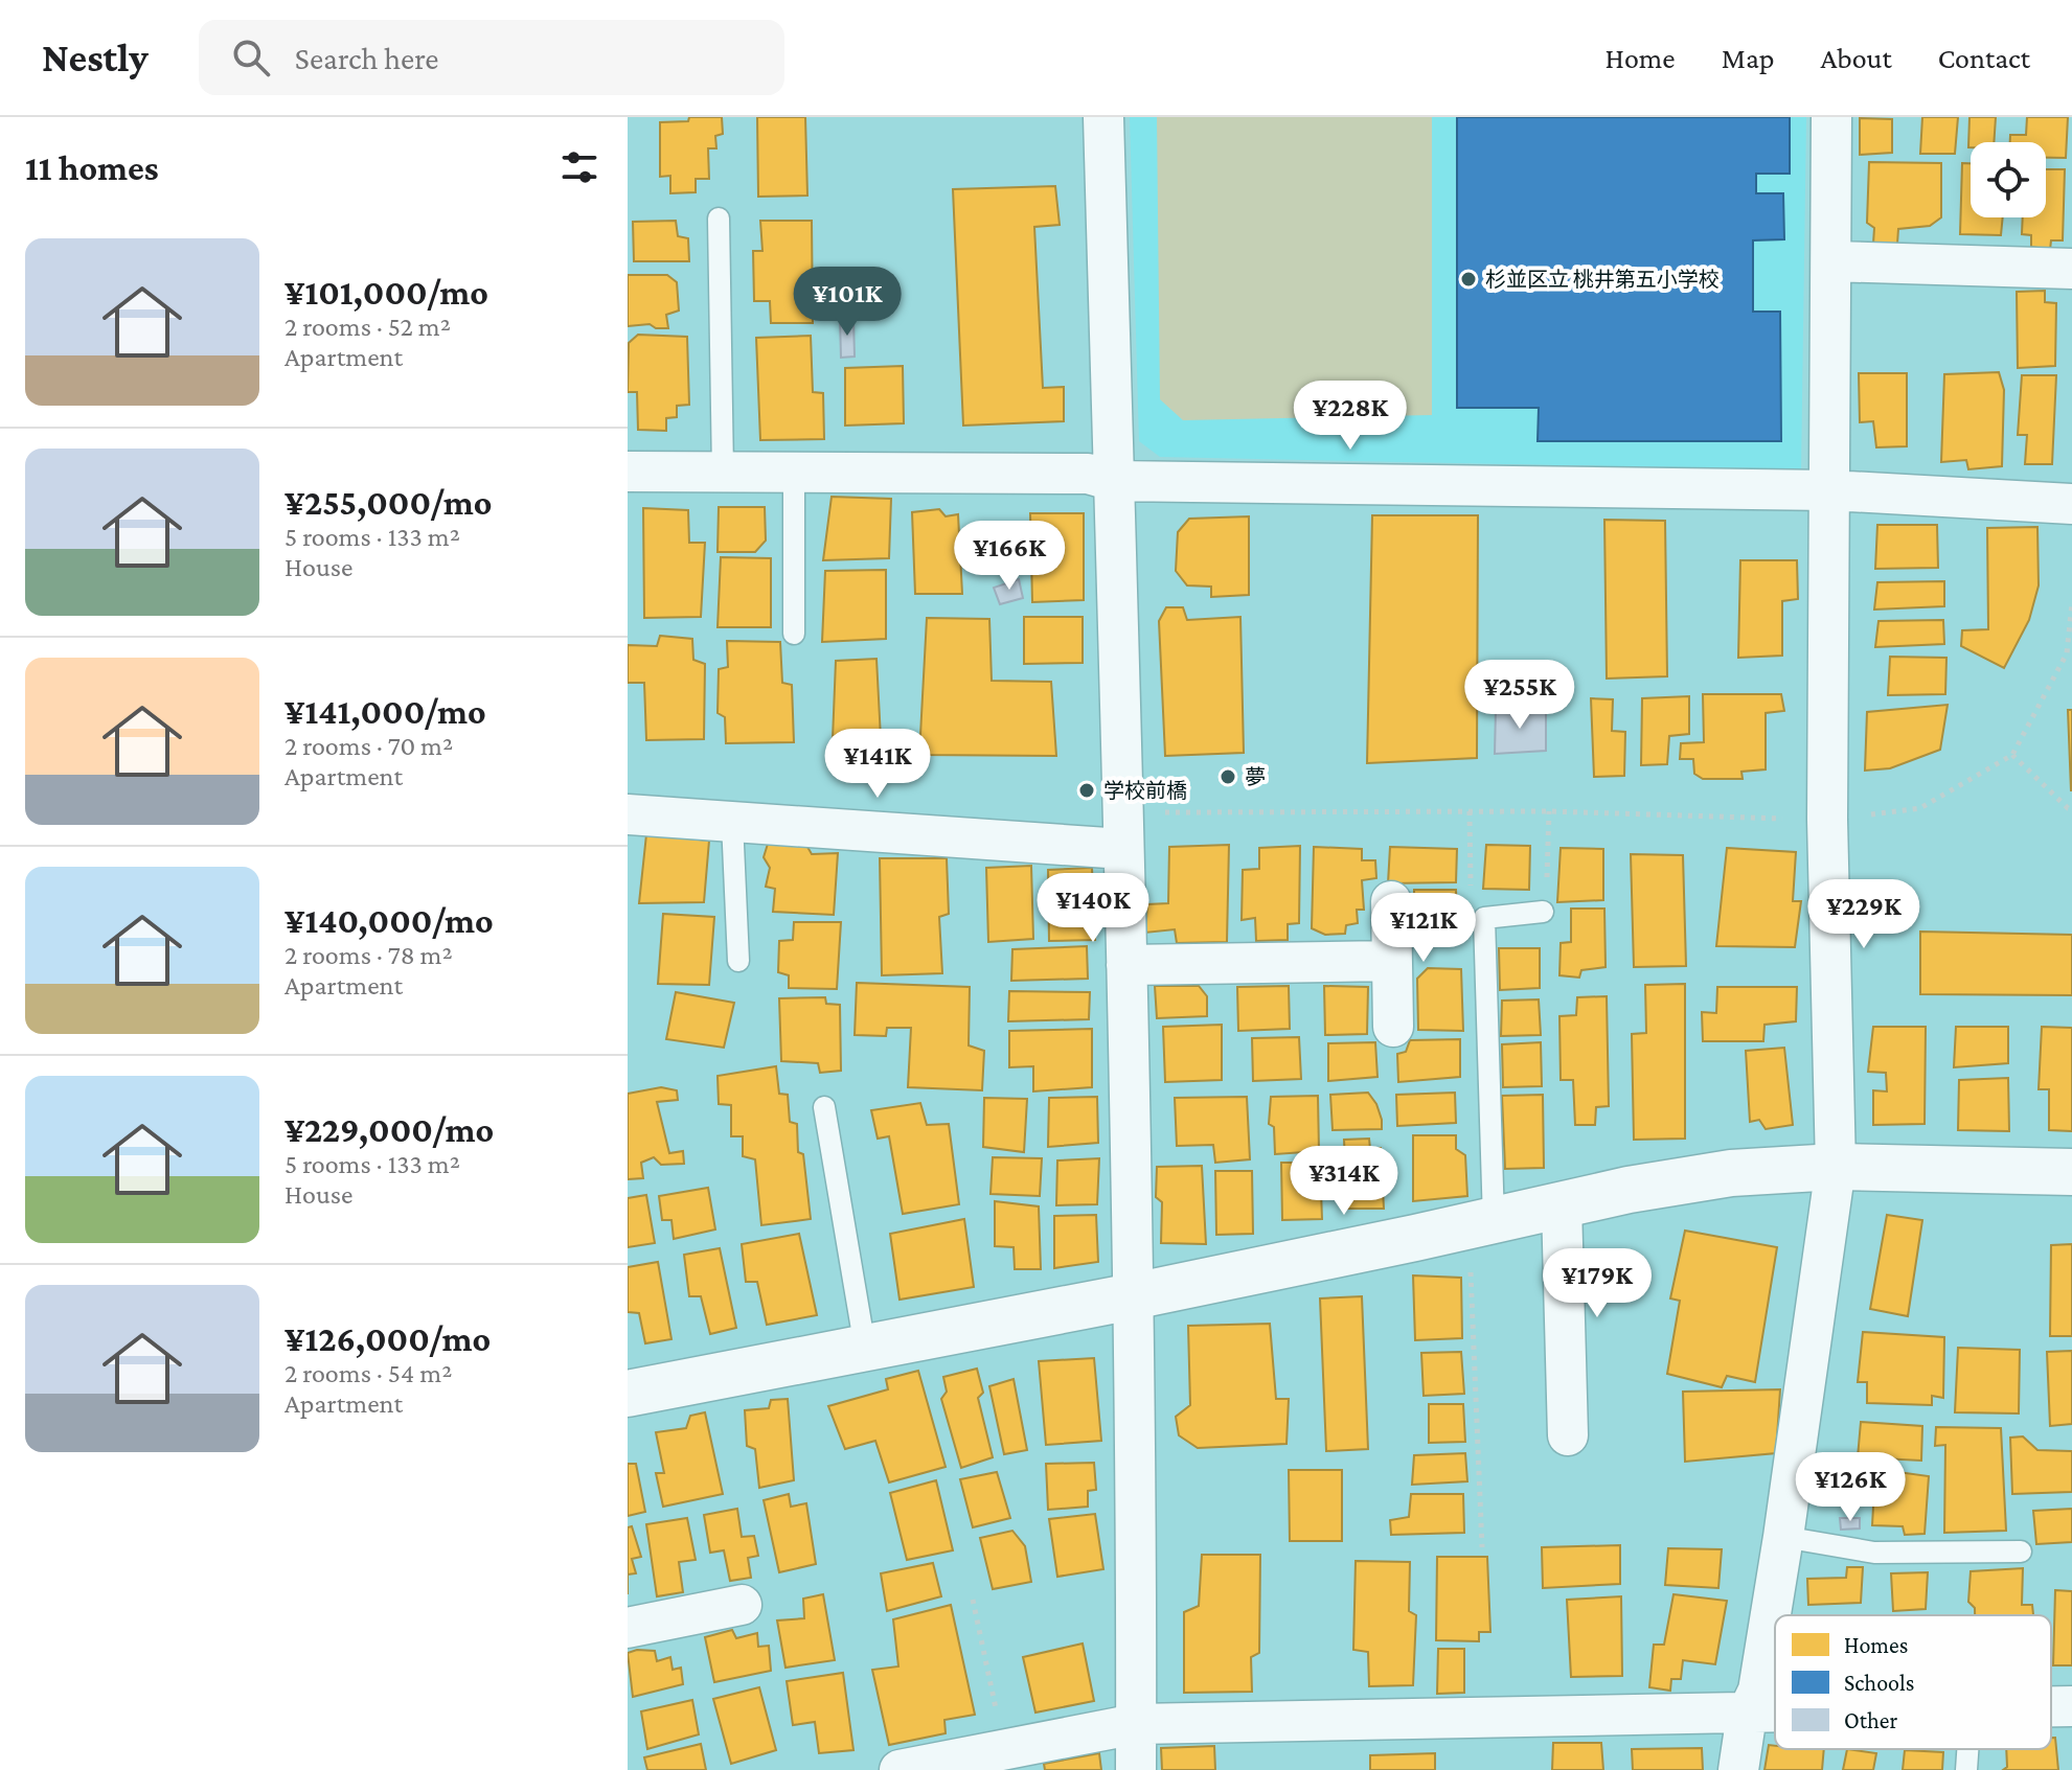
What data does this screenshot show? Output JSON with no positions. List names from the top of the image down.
{
  "places": ["杉並区立 桃井第五小学校", "夢", "学校前橋"],
  "legend": ["Homes", "Schools", "Other"],
  "page": {
    "header": "Nestly",
    "search": "Search here",
    "nav": [
      "Home",
      "Map",
      "About",
      "Contact"
    ],
    "heading": "11 homes",
    "list": [
      {
        "name": "¥101,000/mo",
        "note": "2 rooms · 52 m² · Apartment"
      },
      {
        "name": "¥255,000/mo",
        "note": "5 rooms · 133 m² · House"
      },
      {
        "name": "¥141,000/mo",
        "note": "2 rooms · 70 m² · Apartment"
      },
      {
        "name": "¥140,000/mo",
        "note": "2 rooms · 78 m² · Apartment"
      },
      {
        "name": "¥229,000/mo",
        "note": "5 rooms · 133 m² · House"
      },
      {
        "name": "¥126,000/mo",
        "note": "2 rooms · 54 m² · Apartment"
      }
    ],
    "price": [
      "¥101K",
      "¥228K",
      "¥166K",
      "¥255K",
      "¥141K",
      "¥140K",
      "¥229K",
      "¥121K",
      "¥314K",
      "¥179K",
      "¥126K"
    ]
  }
}
